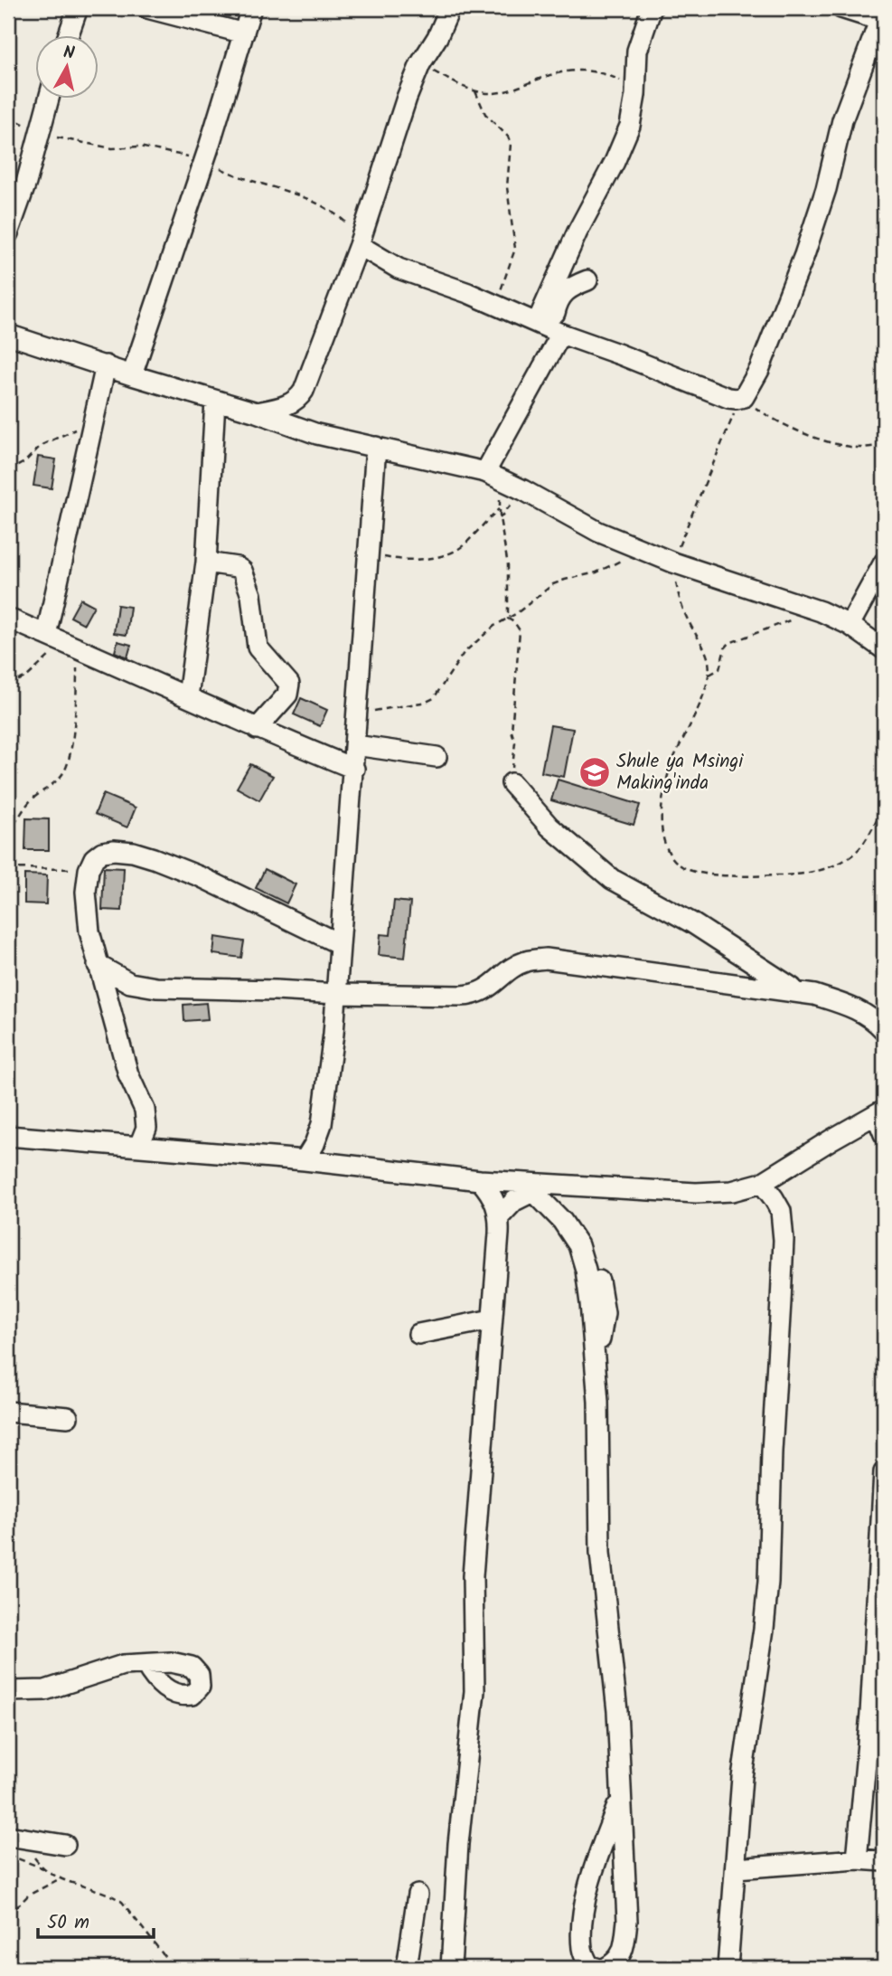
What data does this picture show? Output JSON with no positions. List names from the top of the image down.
{
  "places": {
    "school or university": ["Shule ya Msingi Making'inda"]
  },
  "scale_bar": "50 m",
  "north": "top"
}
